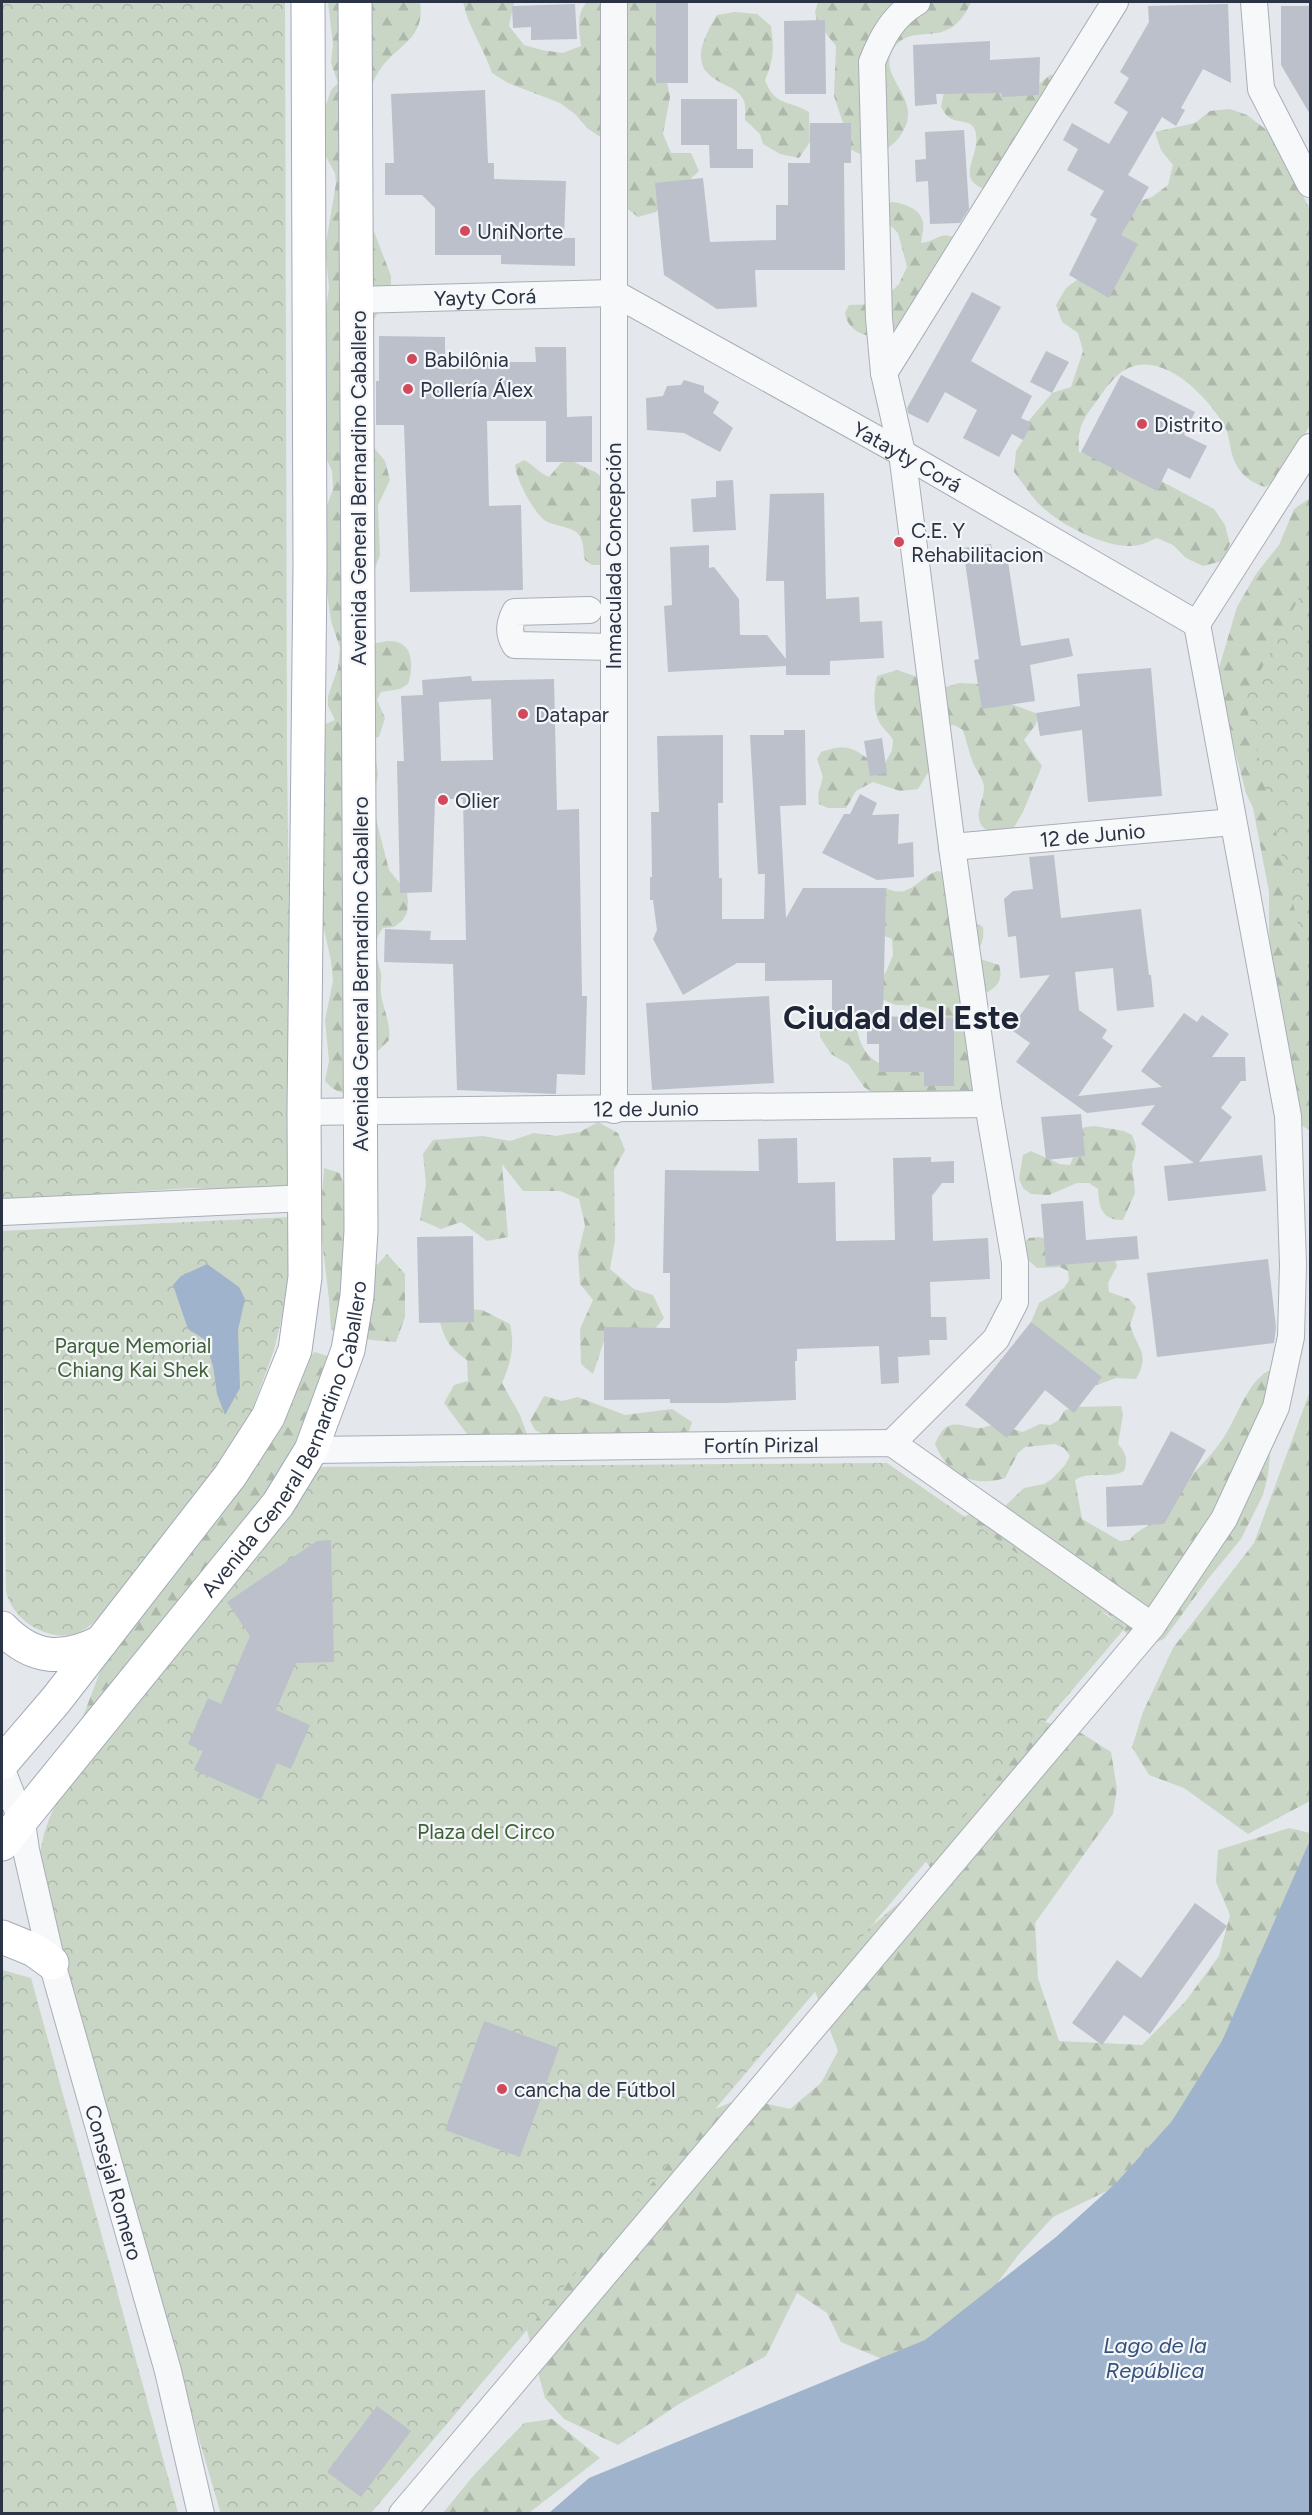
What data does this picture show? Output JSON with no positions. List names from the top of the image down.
{
  "streets": {
    "main road": ["Avenida General Bernardino Caballero"],
    "street": [
      "Yayty Corá",
      "Yatayty Corá",
      "Inmaculada Concepción",
      "12 de Junio",
      "Fortín Pirizal",
      "Consejal Romero"
    ]
  },
  "crossings": [
    ["Yayty Corá", "Yatayty Corá"],
    ["Yayty Corá", "Avenida General Bernardino Caballero"],
    ["Yayty Corá", "Inmaculada Concepción"],
    ["Yatayty Corá", "Inmaculada Concepción"],
    ["Avenida General Bernardino Caballero", "12 de Junio"],
    ["Avenida General Bernardino Caballero", "Fortín Pirizal"],
    ["Avenida General Bernardino Caballero", "Consejal Romero"],
    ["Inmaculada Concepción", "12 de Junio"]
  ],
  "districts": ["Ciudad del Este"],
  "water": ["Lago de la República"],
  "parks": ["Parque Memorial Chiang Kai Shek", "Plaza del Circo"],
  "places": [
    "UniNorte",
    "Babilônia",
    "Pollería Álex",
    "Distrito",
    "C.E. Y Rehabilitacion",
    "Datapar",
    "Olier",
    "cancha de Fútbol"
  ]
}
